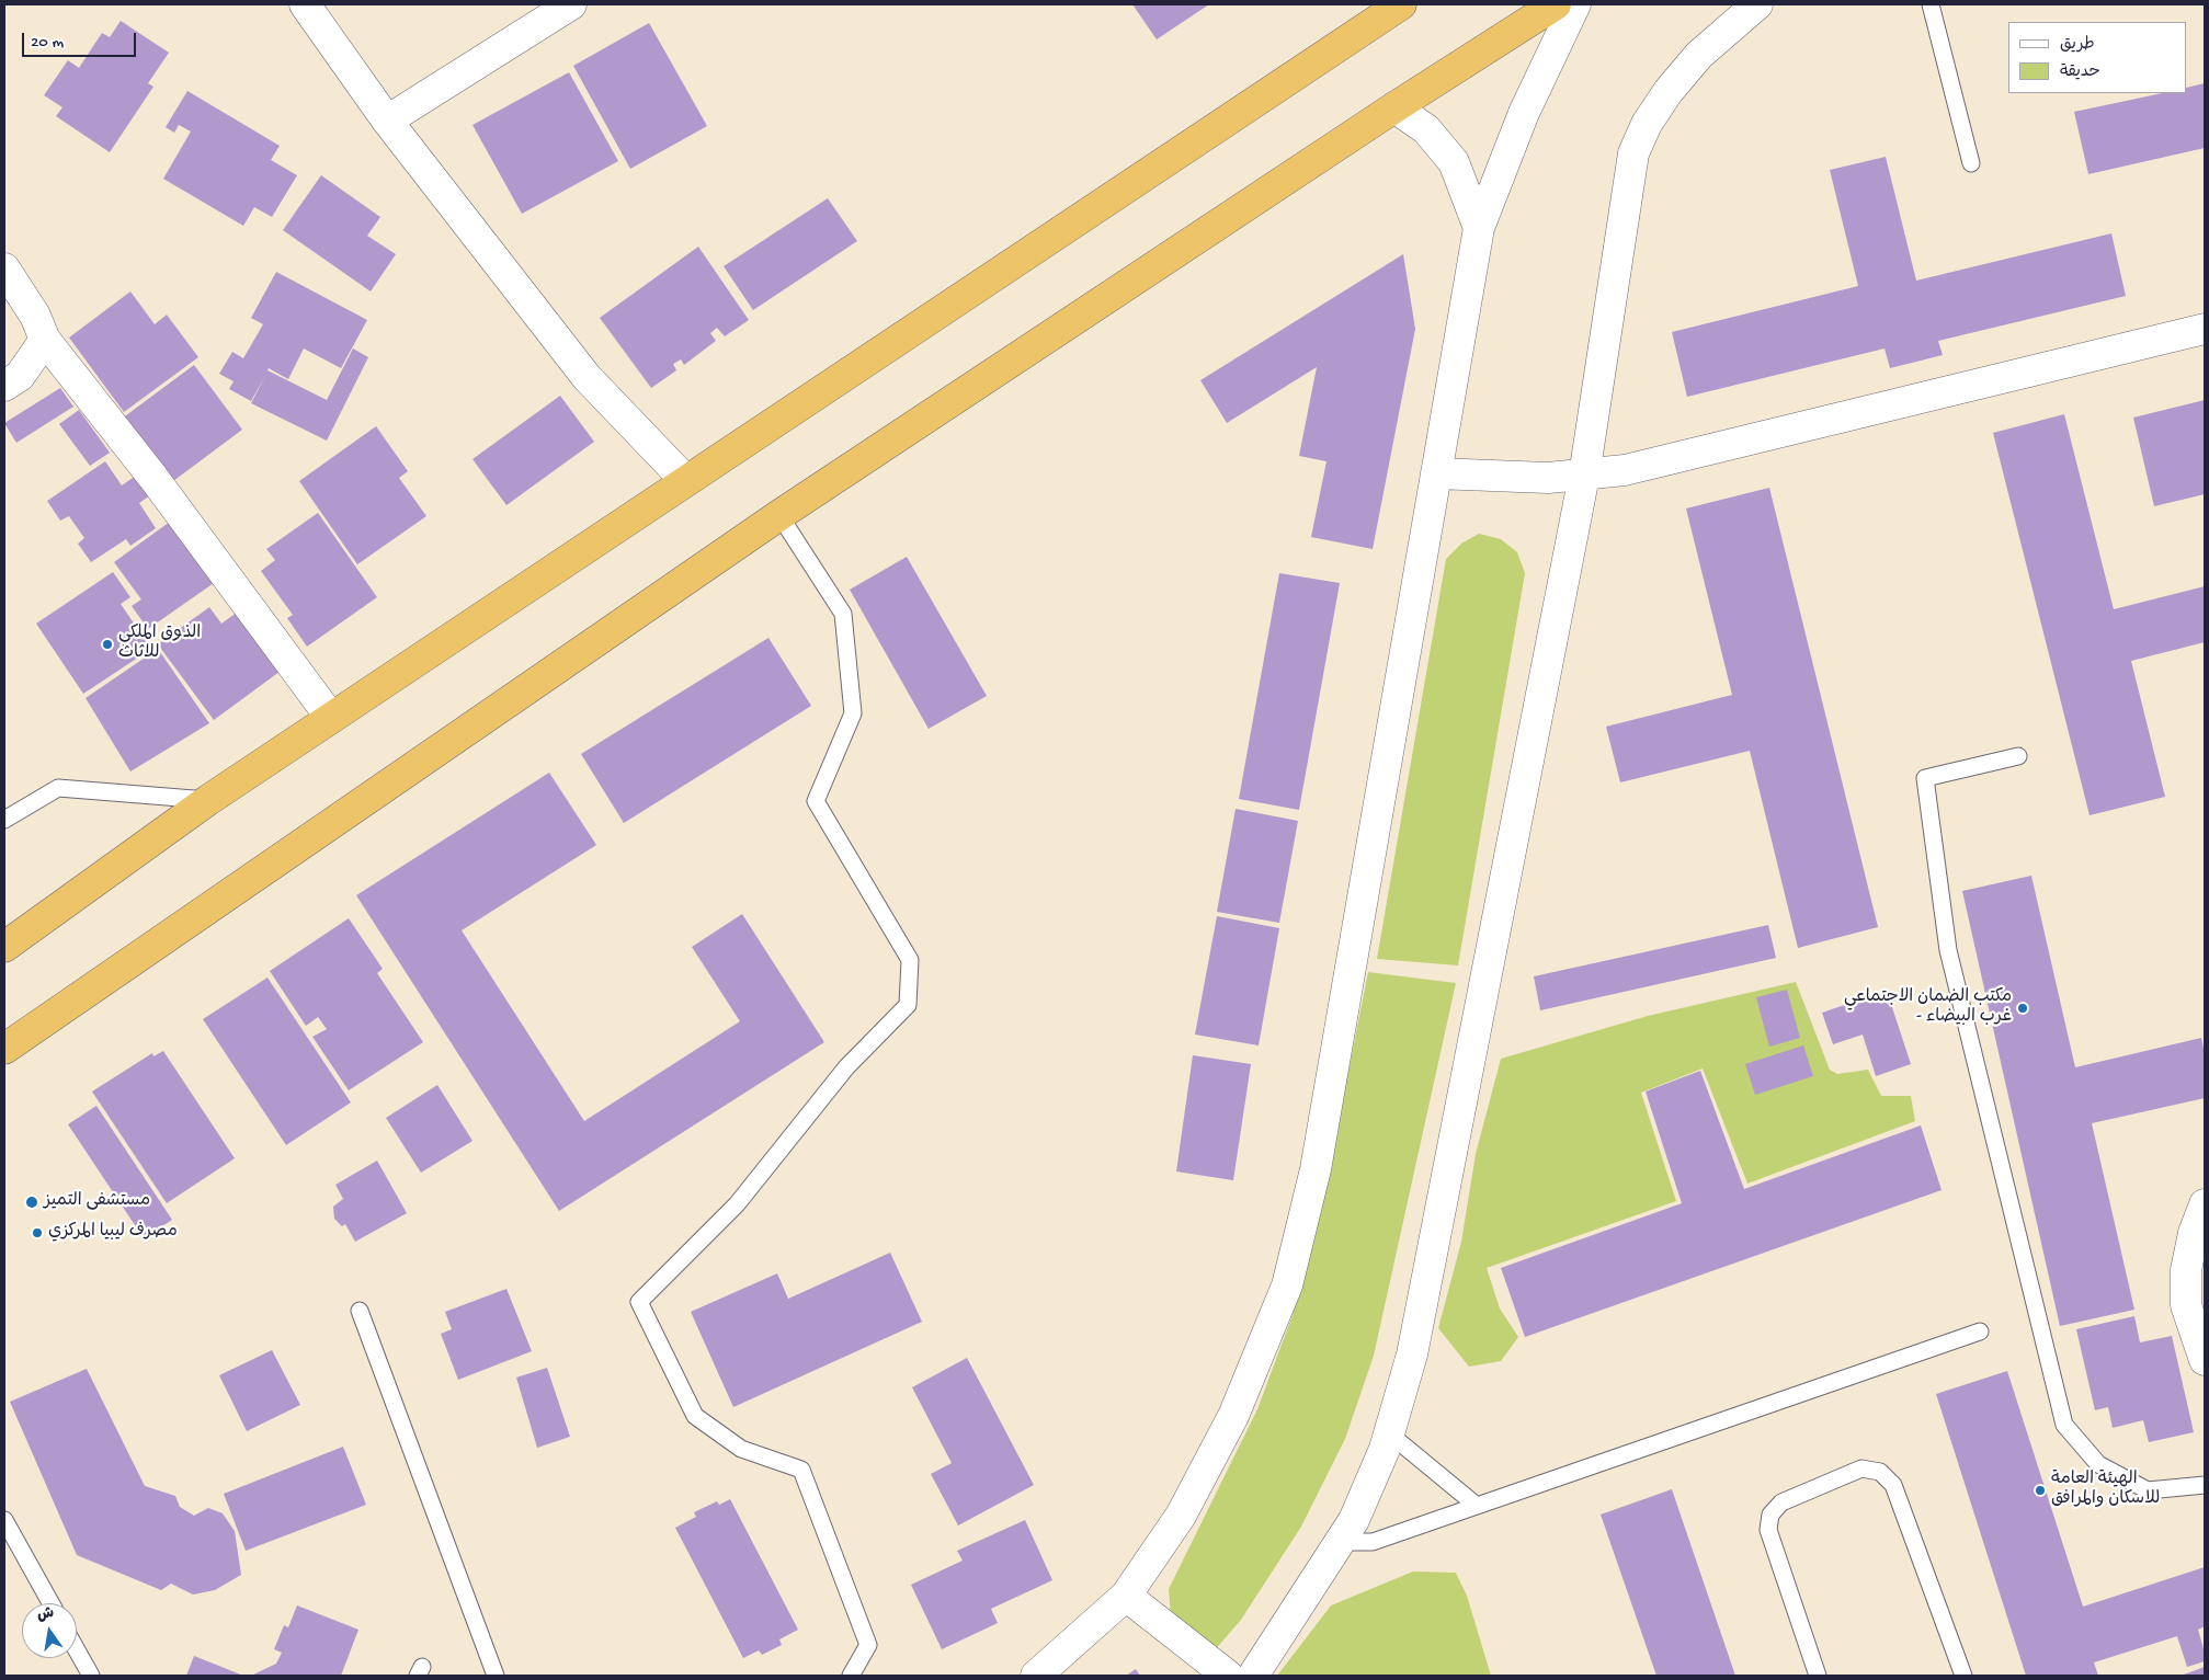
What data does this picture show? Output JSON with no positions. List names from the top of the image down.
{
  "places": [
    "الذوق الملكي للاثاث",
    "مكتب الضمان الاجتماعي - غرب البيضاء",
    "مستشفى التميز",
    "مصرف ليبيا المركزي",
    "الهيئة العامة للاسكان والمرافق"
  ],
  "legend": ["طريق", "حديقة"],
  "scale_bar": "20 m",
  "north": "top"
}
